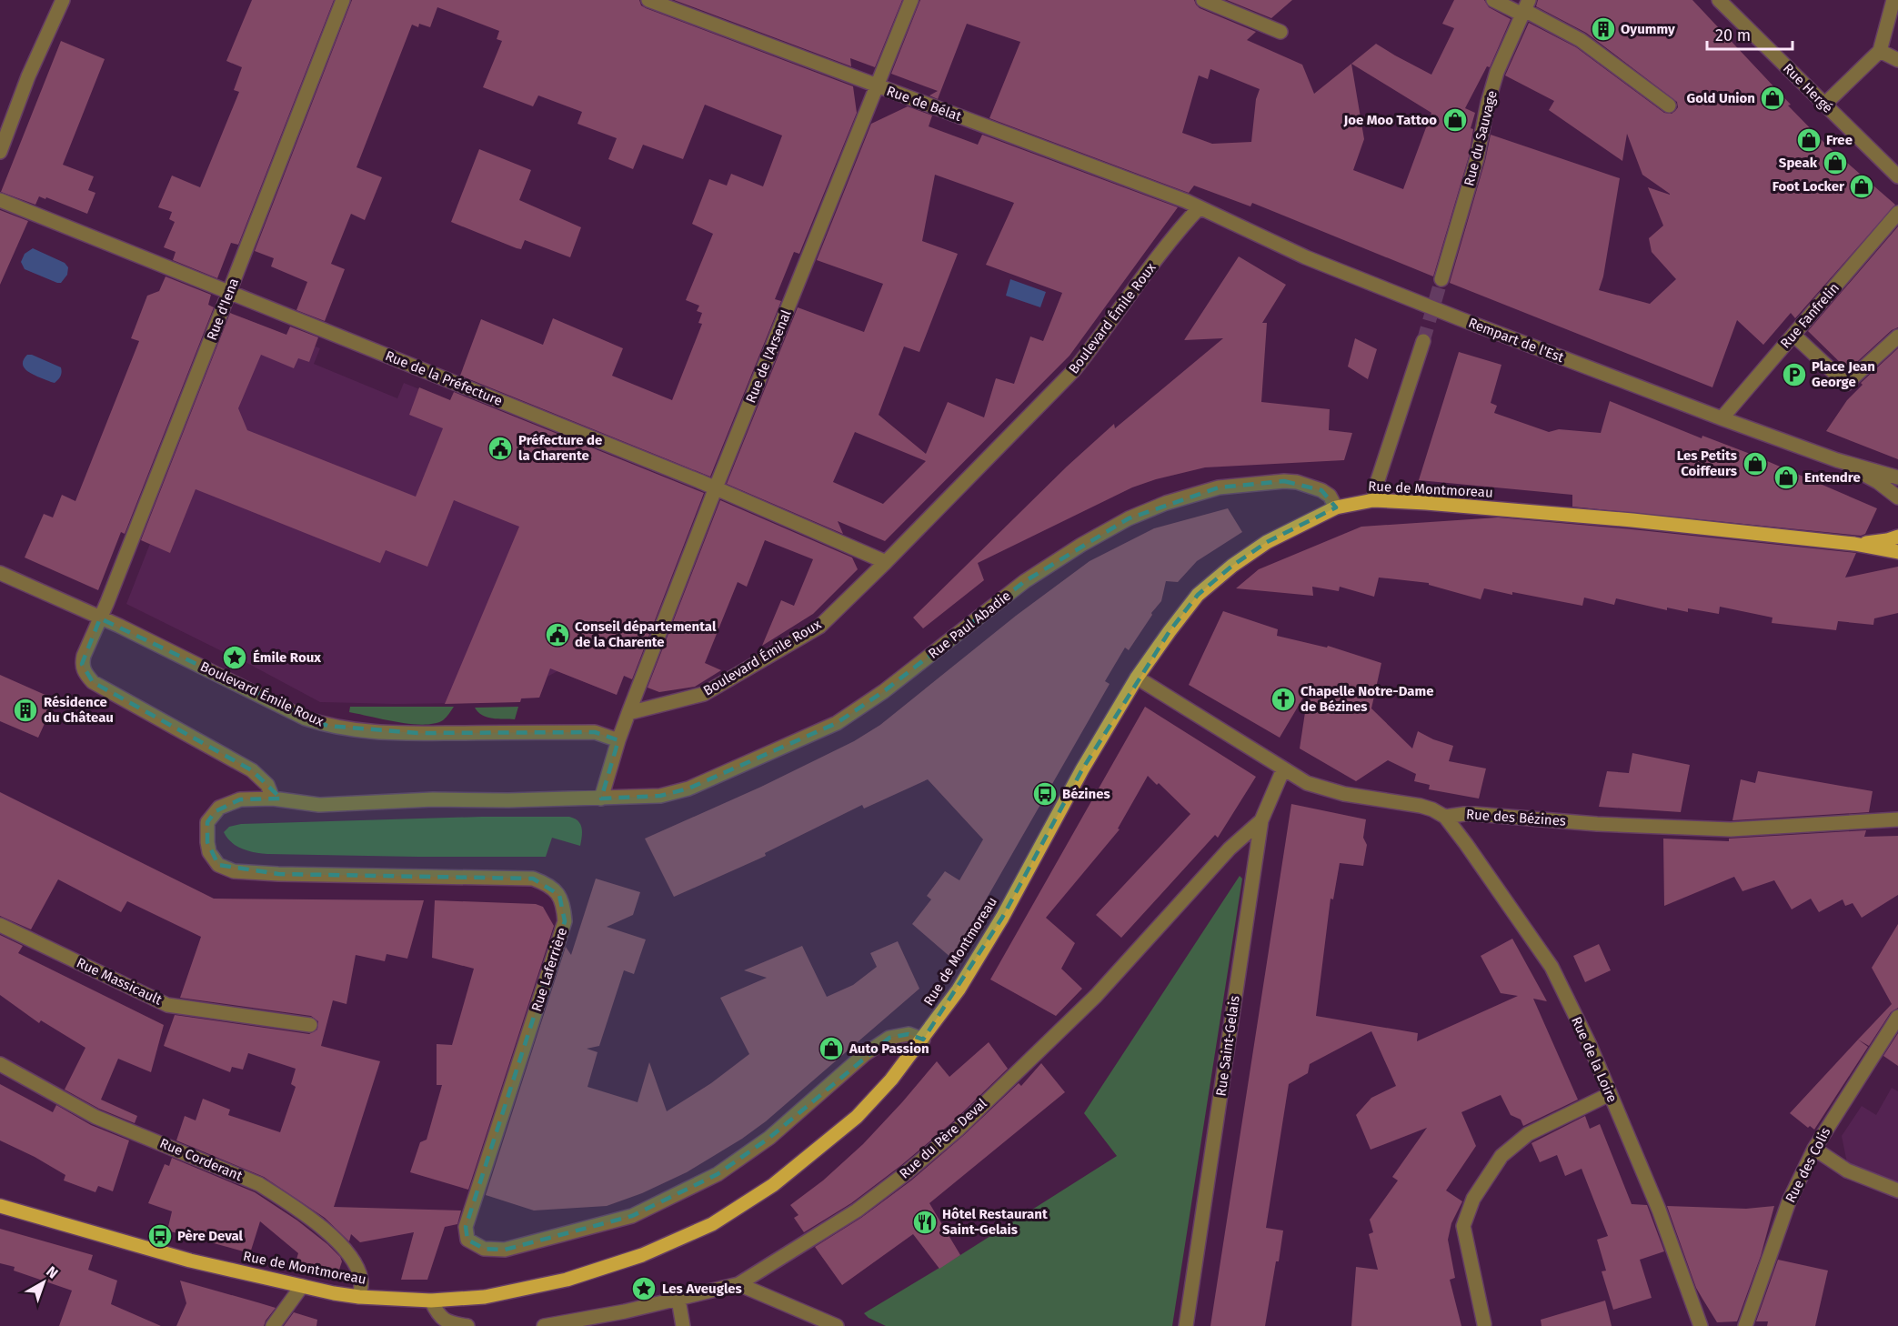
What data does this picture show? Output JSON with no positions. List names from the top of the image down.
{
  "streets": {
    "main road": ["Rue de Montmoreau"],
    "street": [
      "Rue Hergé",
      "Rue de Bélat",
      "Rue du Sauvage",
      "Rue d'Iena",
      "Rue Fanfrelin",
      "Boulevard Émile Roux",
      "Rempart de l'Est",
      "Rue de l'Arsenal",
      "Rue de la Préfecture",
      "Rue Paul Abadie",
      "Rue des Bézines",
      "Rue Laferrière",
      "Rue Massicault",
      "Rue Saint-Gelais",
      "Rue de la Loire",
      "Rue du Père Deval",
      "Rue Corderant",
      "Rue des Colis"
    ]
  },
  "crossings": [
    ["Rue de Bélat", "Boulevard Émile Roux"],
    ["Rue de Bélat", "Rempart de l'Est"],
    ["Rue de Bélat", "Rue de l'Arsenal"],
    ["Rue d'Iena", "Boulevard Émile Roux"],
    ["Rue d'Iena", "Rue de la Préfecture"],
    ["Rue d'Iena", "Rue Laferrière"],
    ["Rue Fanfrelin", "Rempart de l'Est"],
    ["Boulevard Émile Roux", "Rempart de l'Est"],
    ["Boulevard Émile Roux", "Rue de l'Arsenal"],
    ["Boulevard Émile Roux", "Rue de la Préfecture"],
    ["Rue de l'Arsenal", "Rue de la Préfecture"],
    ["Rue de Montmoreau", "Rue Paul Abadie"],
    ["Rue de Montmoreau", "Rue des Bézines"],
    ["Rue de Montmoreau", "Rue Laferrière"],
    ["Rue de Montmoreau", "Rue Corderant"],
    ["Rue Paul Abadie", "Rue Laferrière"],
    ["Rue des Bézines", "Rue Saint-Gelais"],
    ["Rue des Bézines", "Rue de la Loire"],
    ["Rue Saint-Gelais", "Rue du Père Deval"]
  ],
  "places": {
    "building": ["Oyummy", "Résidence du Château"],
    "shop": [
      "Gold Union",
      "Joe Moo Tattoo",
      "Free",
      "Speak",
      "Foot Locker",
      "Les Petits Coiffeurs",
      "Entendre",
      "Auto Passion"
    ],
    "parking": ["Place Jean George"],
    "public building": ["Préfecture de la Charente", "Conseil départemental de la Charente"],
    "place": ["Émile Roux", "Les Aveugles"],
    "church": ["Chapelle Notre-Dame de Bézines"],
    "bus stop": ["Bézines", "Père Deval"],
    "restaurant": ["Hôtel Restaurant Saint-Gelais"]
  },
  "scale_bar": "20 m",
  "north": "top right"
}
